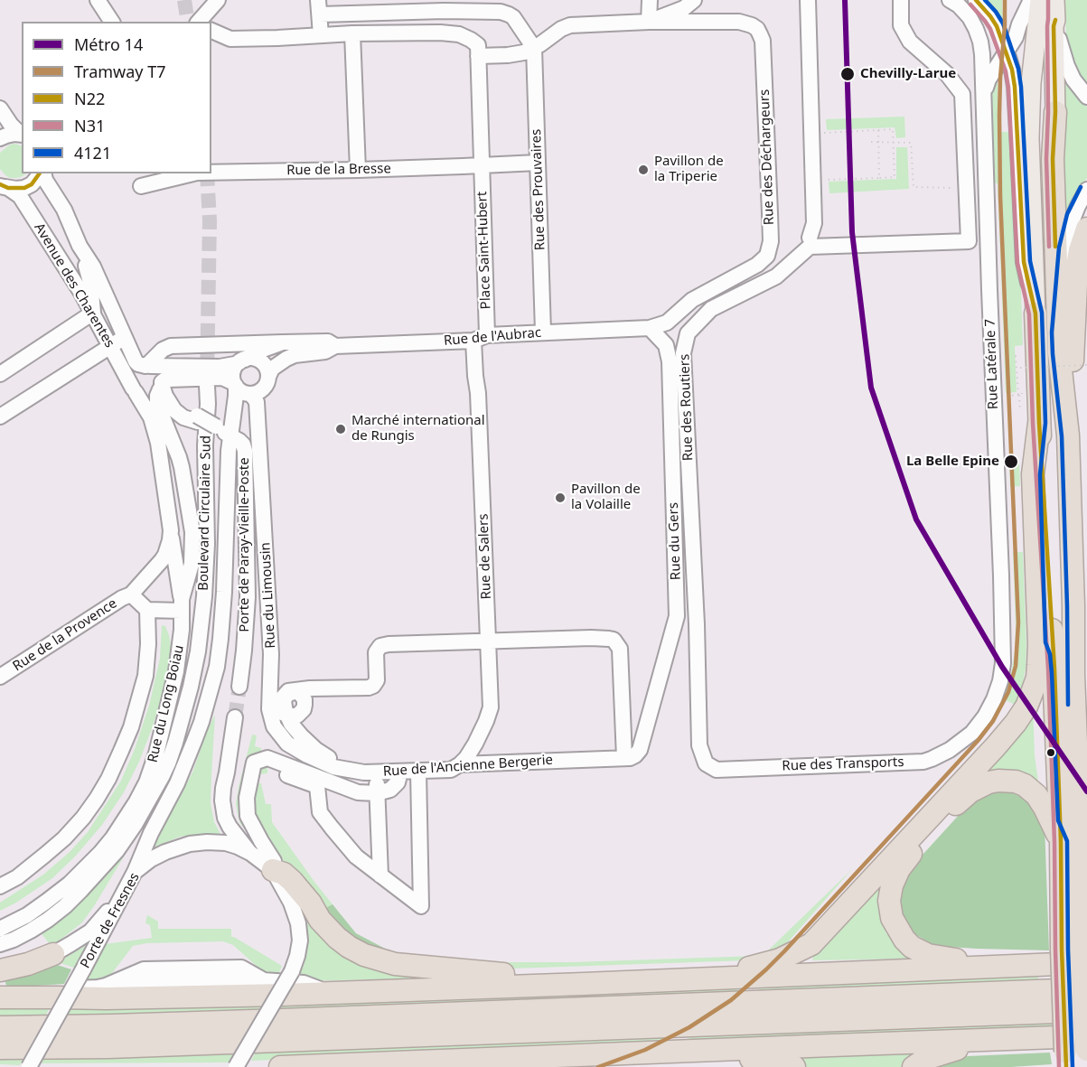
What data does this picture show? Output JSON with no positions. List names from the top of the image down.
{
  "streets": {
    "street": [
      "Rue des Déchargeurs",
      "Rue de la Bresse",
      "Rue des Prouvaires",
      "Place Saint-Hubert",
      "Avenue des Charentes",
      "Rue de l'Aubrac",
      "Rue Latérale 7",
      "Rue des Routiers",
      "Boulevard Circulaire Sud",
      "Rue du Gers",
      "Porte de Paray-Vieille-Poste",
      "Rue de Salers",
      "Rue du Limousin",
      "Rue de la Provence",
      "Rue du Long Boiau",
      "Rue des Transports",
      "Rue de l'Ancienne Bergerie",
      "Porte de Fresnes"
    ]
  },
  "crossings": [
    ["Rue des Déchargeurs", "Rue de l'Aubrac"],
    ["Rue des Déchargeurs", "Rue du Gers"],
    ["Rue de la Bresse", "Rue des Prouvaires"],
    ["Rue de la Bresse", "Place Saint-Hubert"],
    ["Rue des Prouvaires", "Rue de l'Aubrac"],
    ["Place Saint-Hubert", "Rue de l'Aubrac"],
    ["Place Saint-Hubert", "Rue de Salers"],
    ["Avenue des Charentes", "Rue de l'Aubrac"],
    ["Avenue des Charentes", "Rue du Long Boiau"],
    ["Rue de l'Aubrac", "Rue du Gers"],
    ["Rue de l'Aubrac", "Rue de Salers"],
    ["Rue de l'Aubrac", "Rue du Limousin"],
    ["Rue de l'Aubrac", "Rue du Long Boiau"],
    ["Rue Latérale 7", "Rue des Transports"],
    ["Rue des Routiers", "Rue des Transports"],
    ["Rue du Gers", "Rue de l'Ancienne Bergerie"],
    ["Rue de Salers", "Rue de l'Ancienne Bergerie"],
    ["Rue du Limousin", "Rue de l'Ancienne Bergerie"]
  ],
  "places": [
    "Chevilly-Larue",
    "Pavillon de la Triperie",
    "Marché international de Rungis",
    "La Belle Epine",
    "Pavillon de la Volaille"
  ],
  "lines": [
    "metro line 14",
    "tram line T7",
    "transit line N22",
    "transit line N31",
    "transit line 4121"
  ],
  "legend": [
    "Métro 14",
    "Tramway T7",
    "N22",
    "N31",
    "4121"
  ]
}
